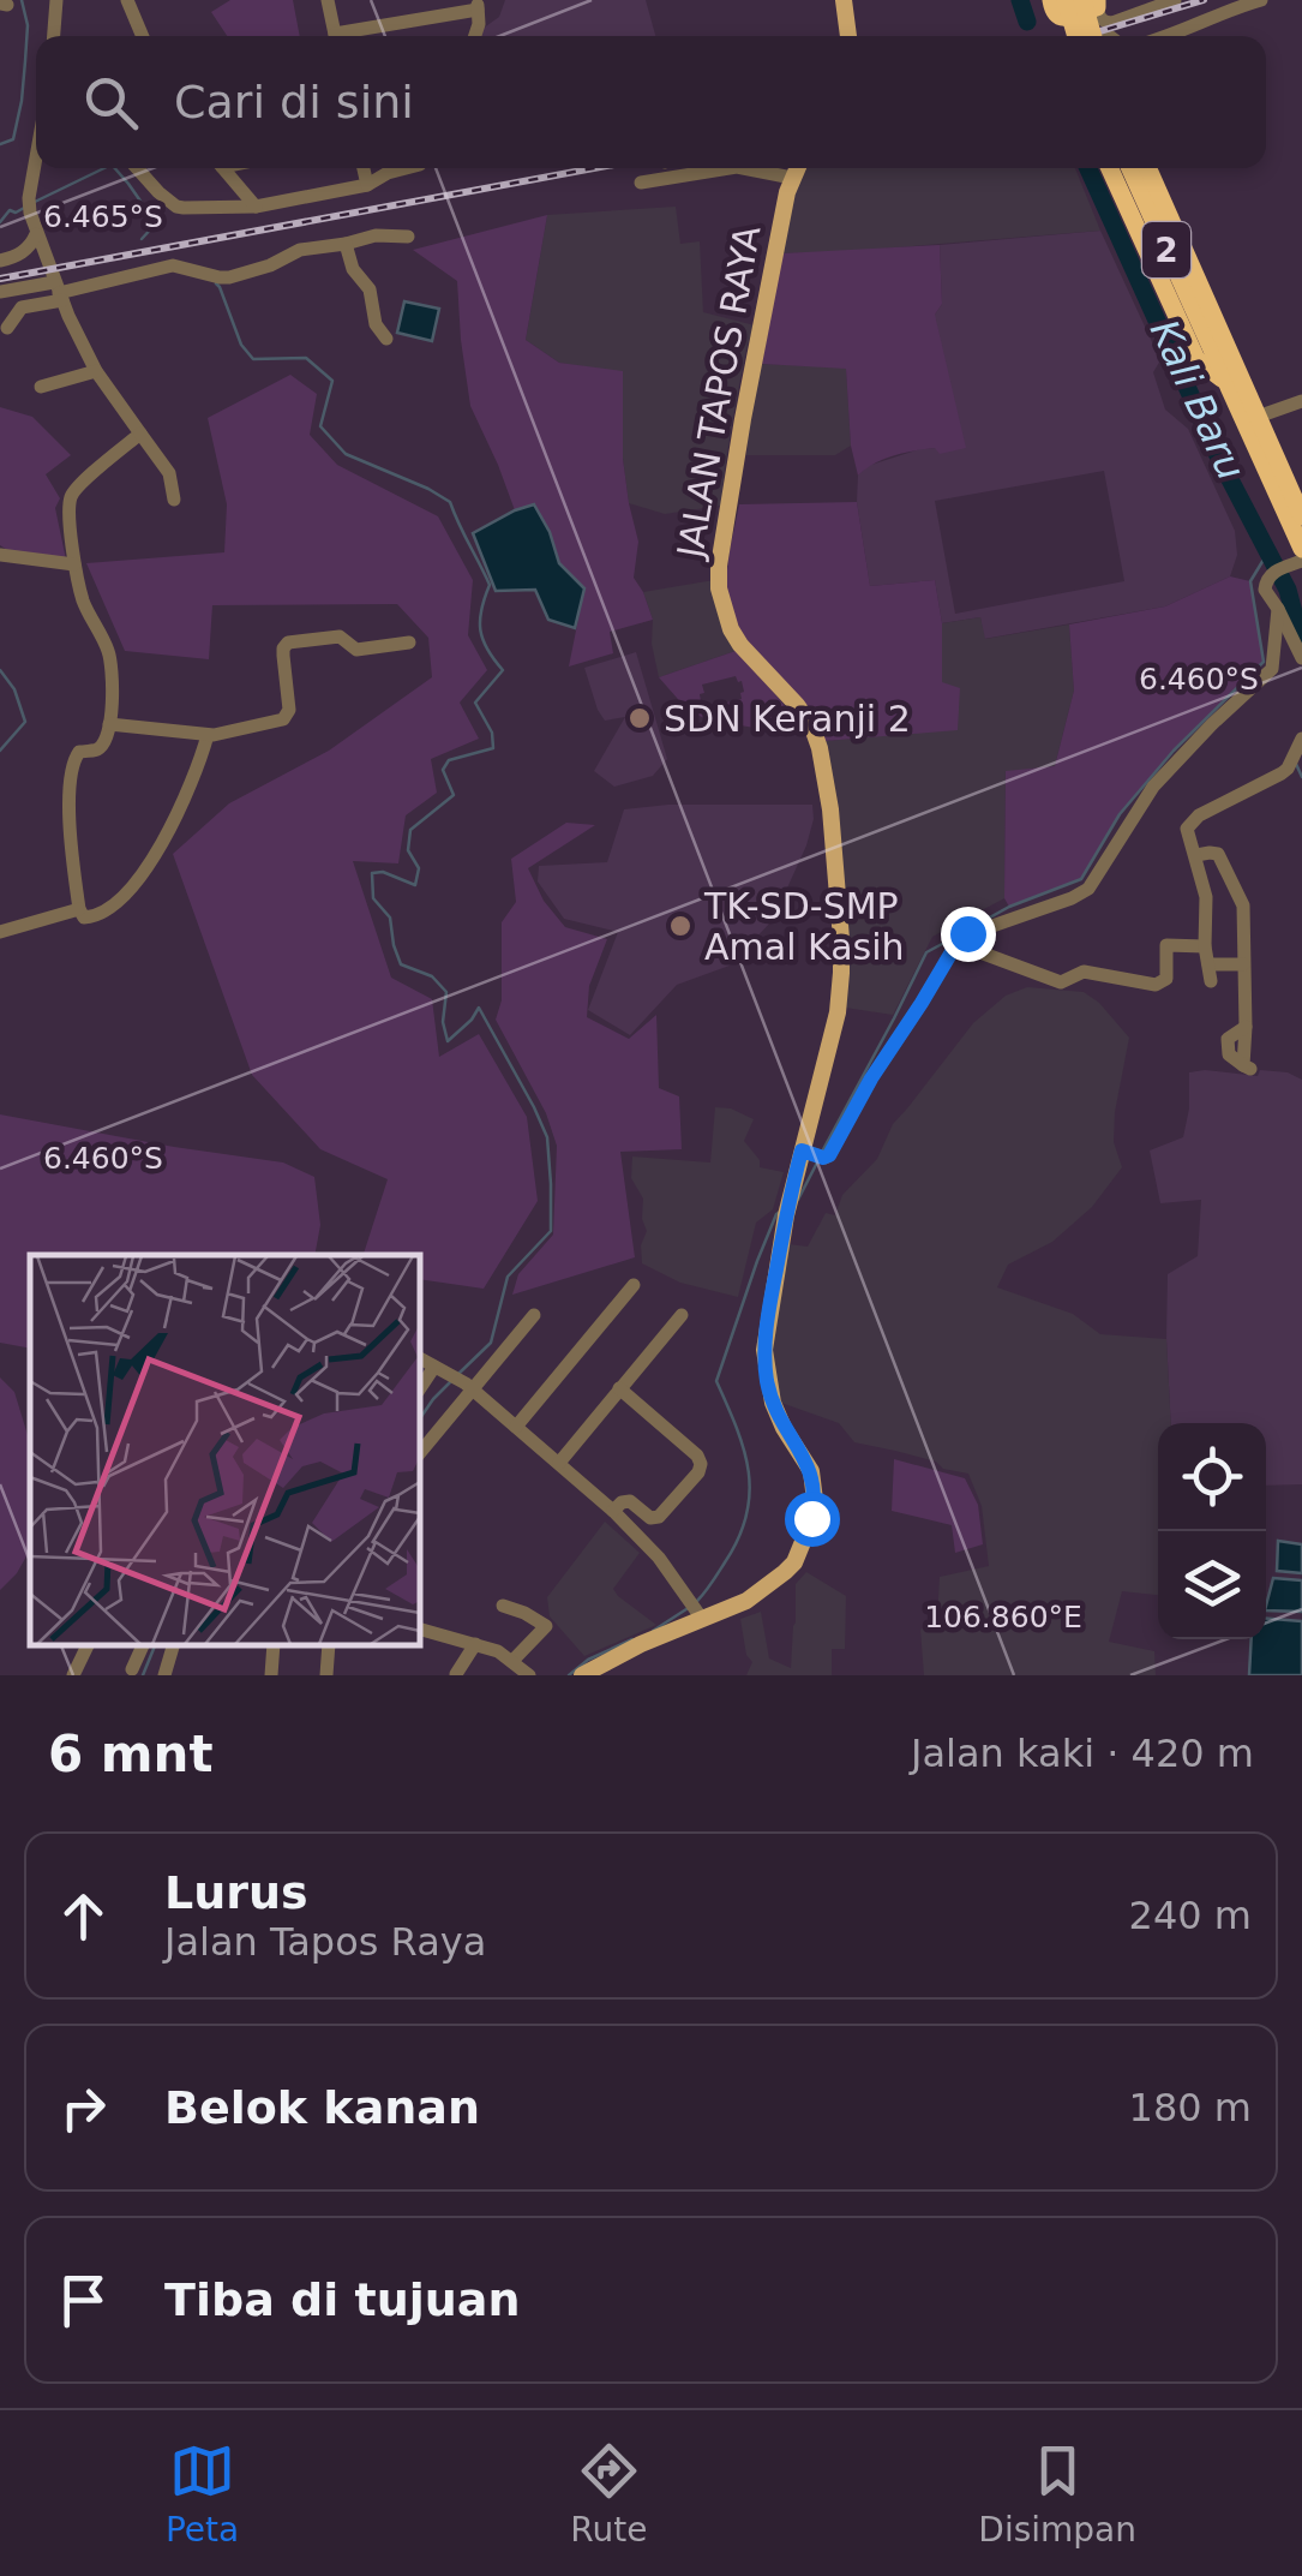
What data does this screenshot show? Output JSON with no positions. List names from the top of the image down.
{
  "streets": {
    "highway": ["2"],
    "main road": ["JALAN TAPOS RAYA"]
  },
  "water": ["Kali Baru"],
  "places": ["SDN Keranji 2", "TK-SD-SMP Amal Kasih"],
  "page": {
    "search": "Cari di sini",
    "heading": ["6 mnt", "Jalan kaki · 420 m"],
    "list": [
      ["Lurus", "Jalan Tapos Raya", "240 m"],
      ["Belok kanan", "180 m"],
      "Tiba di tujuan"
    ],
    "nav": ["Peta", "Rute", "Disimpan"]
  },
  "coordinates": ["6.465°S", "6.460°S", "106.860°E"]
}
